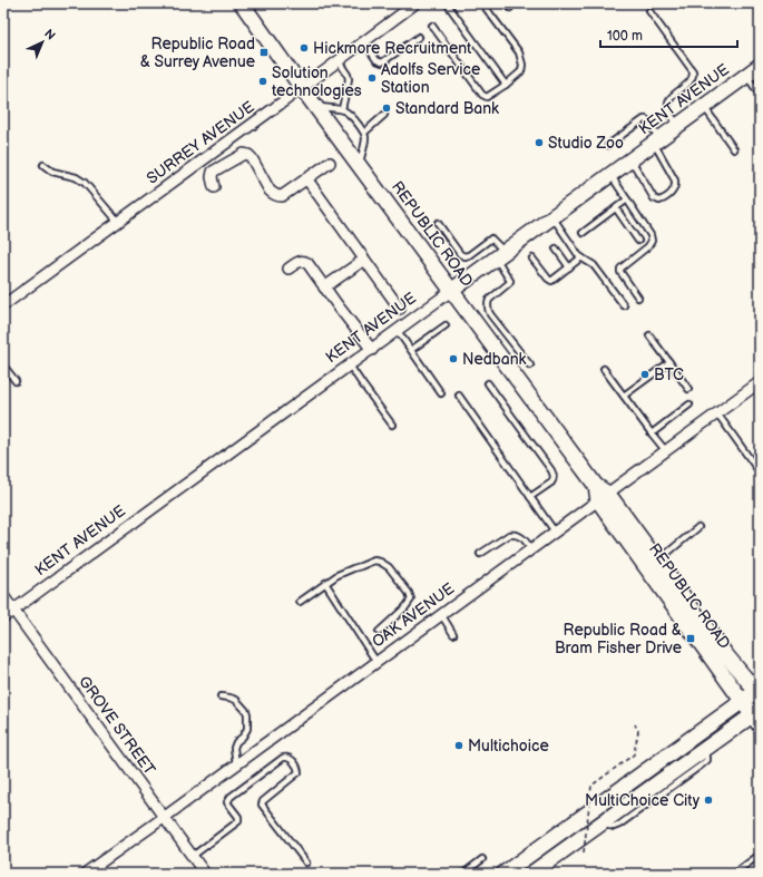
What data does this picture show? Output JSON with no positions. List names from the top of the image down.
{
  "streets": {
    "main road": ["KENT AVENUE", "REPUBLIC ROAD"],
    "street": ["SURREY AVENUE", "OAK AVENUE", "GROVE STREET"]
  },
  "crossings": [
    ["KENT AVENUE", "REPUBLIC ROAD"],
    ["KENT AVENUE", "GROVE STREET"],
    ["SURREY AVENUE", "REPUBLIC ROAD"],
    ["REPUBLIC ROAD", "OAK AVENUE"],
    ["OAK AVENUE", "GROVE STREET"]
  ],
  "places": {
    "other": [
      "Hickmore Recruitment",
      "Adolfs Service Station",
      "Solution technologies",
      "Standard Bank",
      "Studio Zoo",
      "Nedbank",
      "BTC",
      "Multichoice",
      "MultiChoice City"
    ],
    "transit": ["Republic Road & Surrey Avenue", "Republic Road & Bram Fisher Drive"]
  },
  "scale_bar": "100 m",
  "north": "top right"
}
